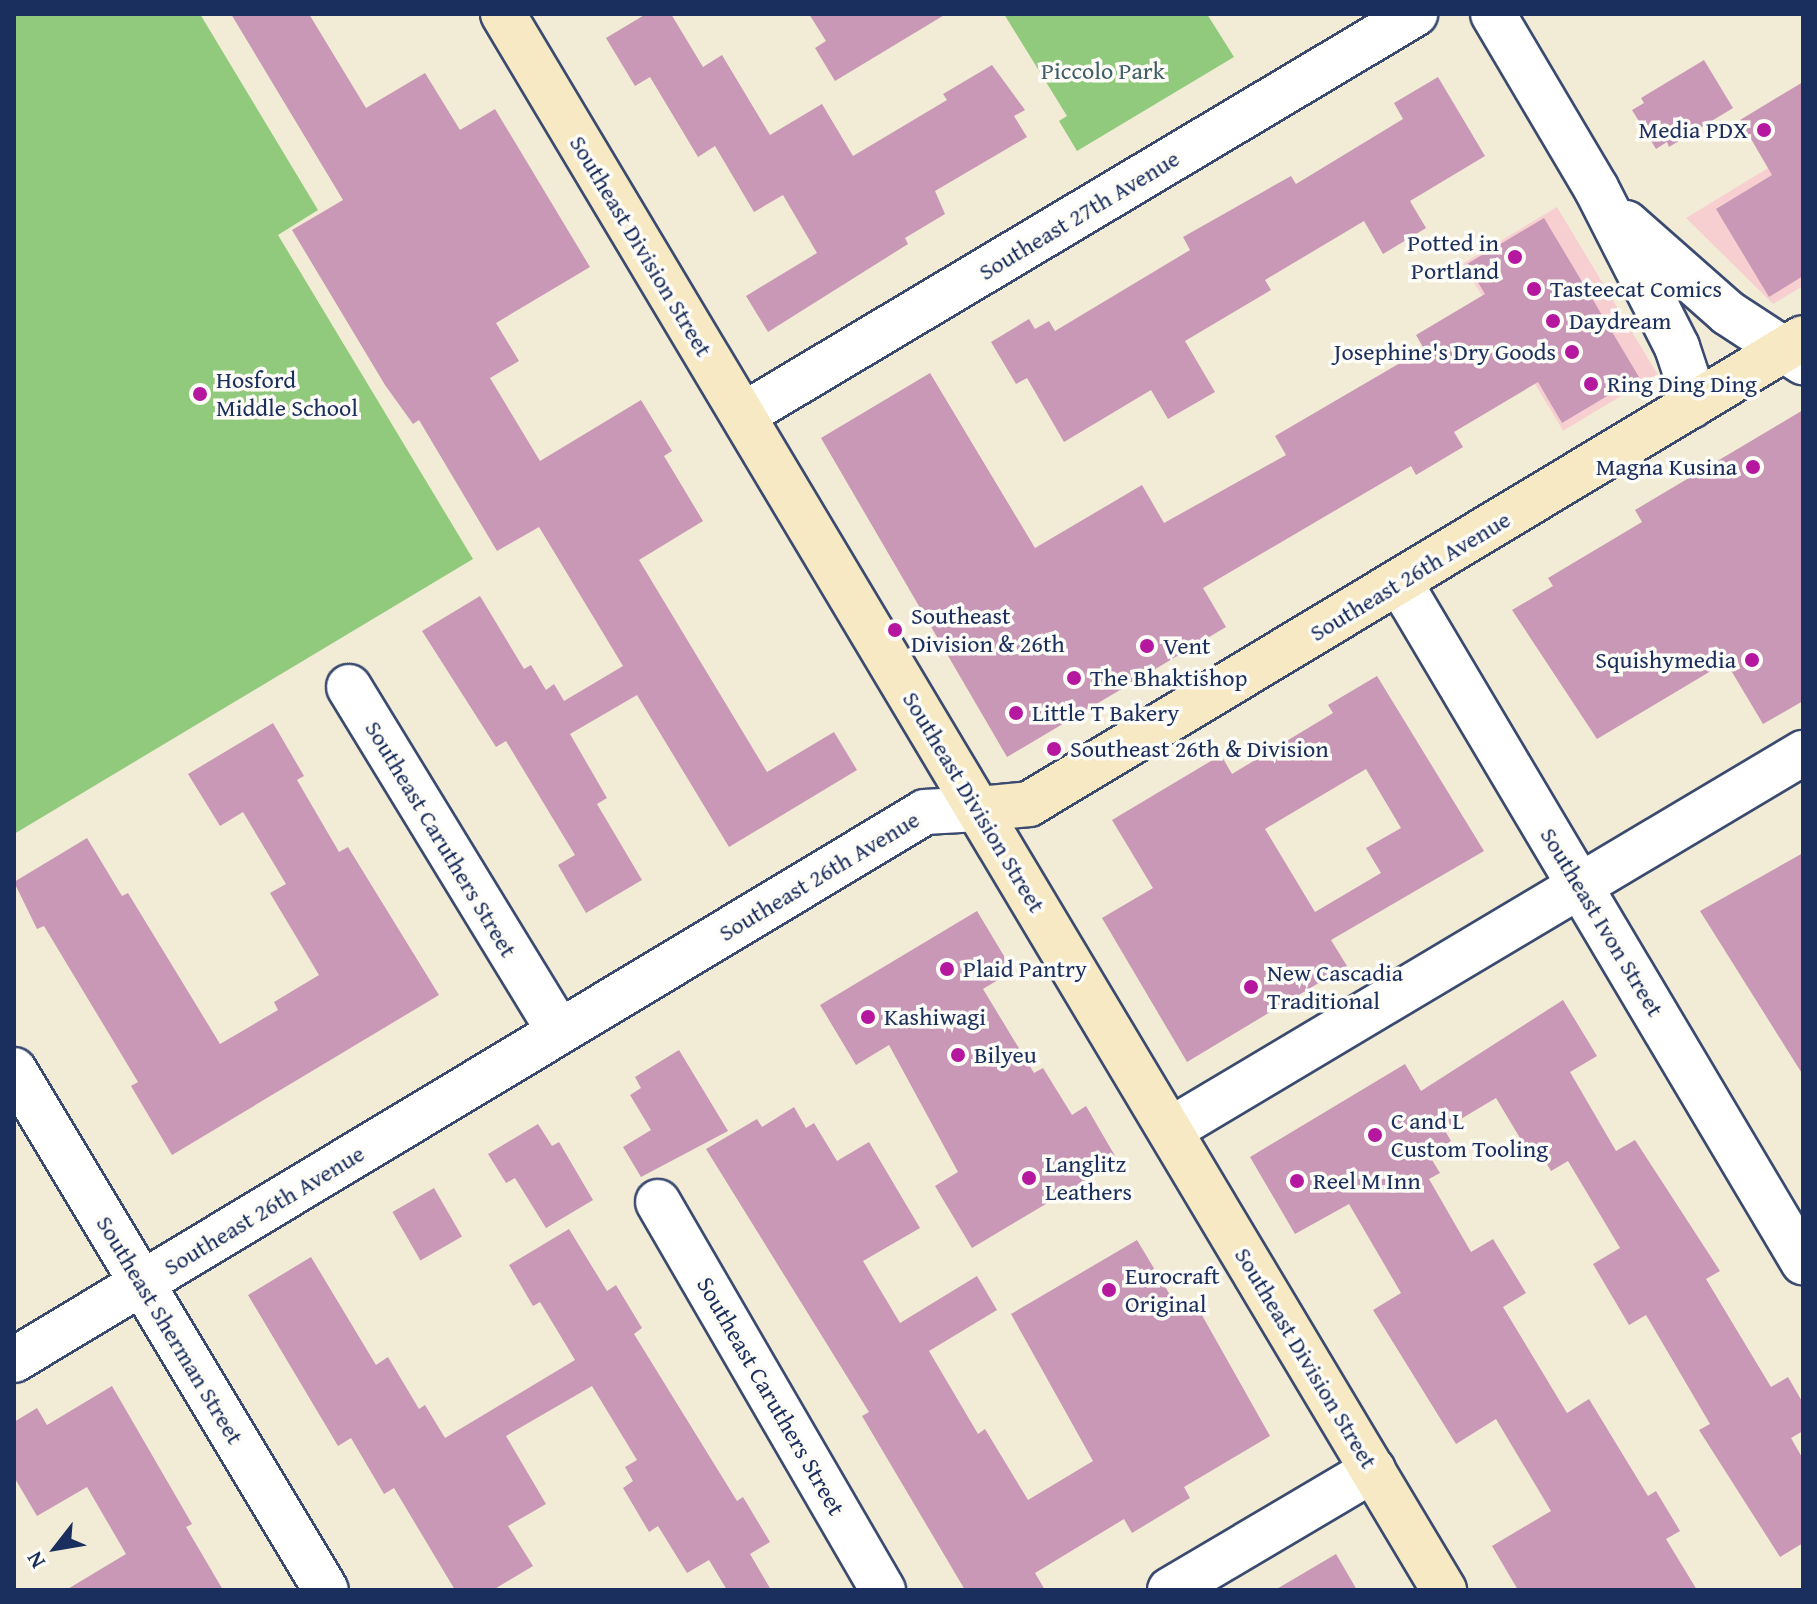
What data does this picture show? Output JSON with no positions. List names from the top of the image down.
{
  "streets": {
    "main road": ["Southeast Division Street", "Southeast 26th Avenue"],
    "street": [
      "Southeast 27th Avenue",
      "Southeast Caruthers Street",
      "Southeast Ivon Street",
      "Southeast Sherman Street"
    ]
  },
  "crossings": [
    ["Southeast 27th Avenue", "Southeast Division Street"],
    ["Southeast Division Street", "Southeast 26th Avenue"],
    ["Southeast 26th Avenue", "Southeast Caruthers Street"],
    ["Southeast 26th Avenue", "Southeast Ivon Street"],
    ["Southeast 26th Avenue", "Southeast Sherman Street"]
  ],
  "parks": ["Piccolo Park"],
  "places": [
    "Media PDX",
    "Potted in Portland",
    "Tasteecat Comics",
    "Daydream",
    "Josephine's Dry Goods",
    "Ring Ding Ding",
    "Hosford Middle School",
    "Magna Kusina",
    "Southeast Division & 26th",
    "Vent",
    "Squishymedia",
    "The Bhaktishop",
    "Little T Bakery",
    "Southeast 26th & Division",
    "Plaid Pantry",
    "New Cascadia Traditional",
    "Kashiwagi",
    "Bilyeu",
    "C and L Custom Tooling",
    "Langlitz Leathers",
    "Reel M Inn",
    "Eurocraft Original"
  ],
  "north": "bottom left"
}
